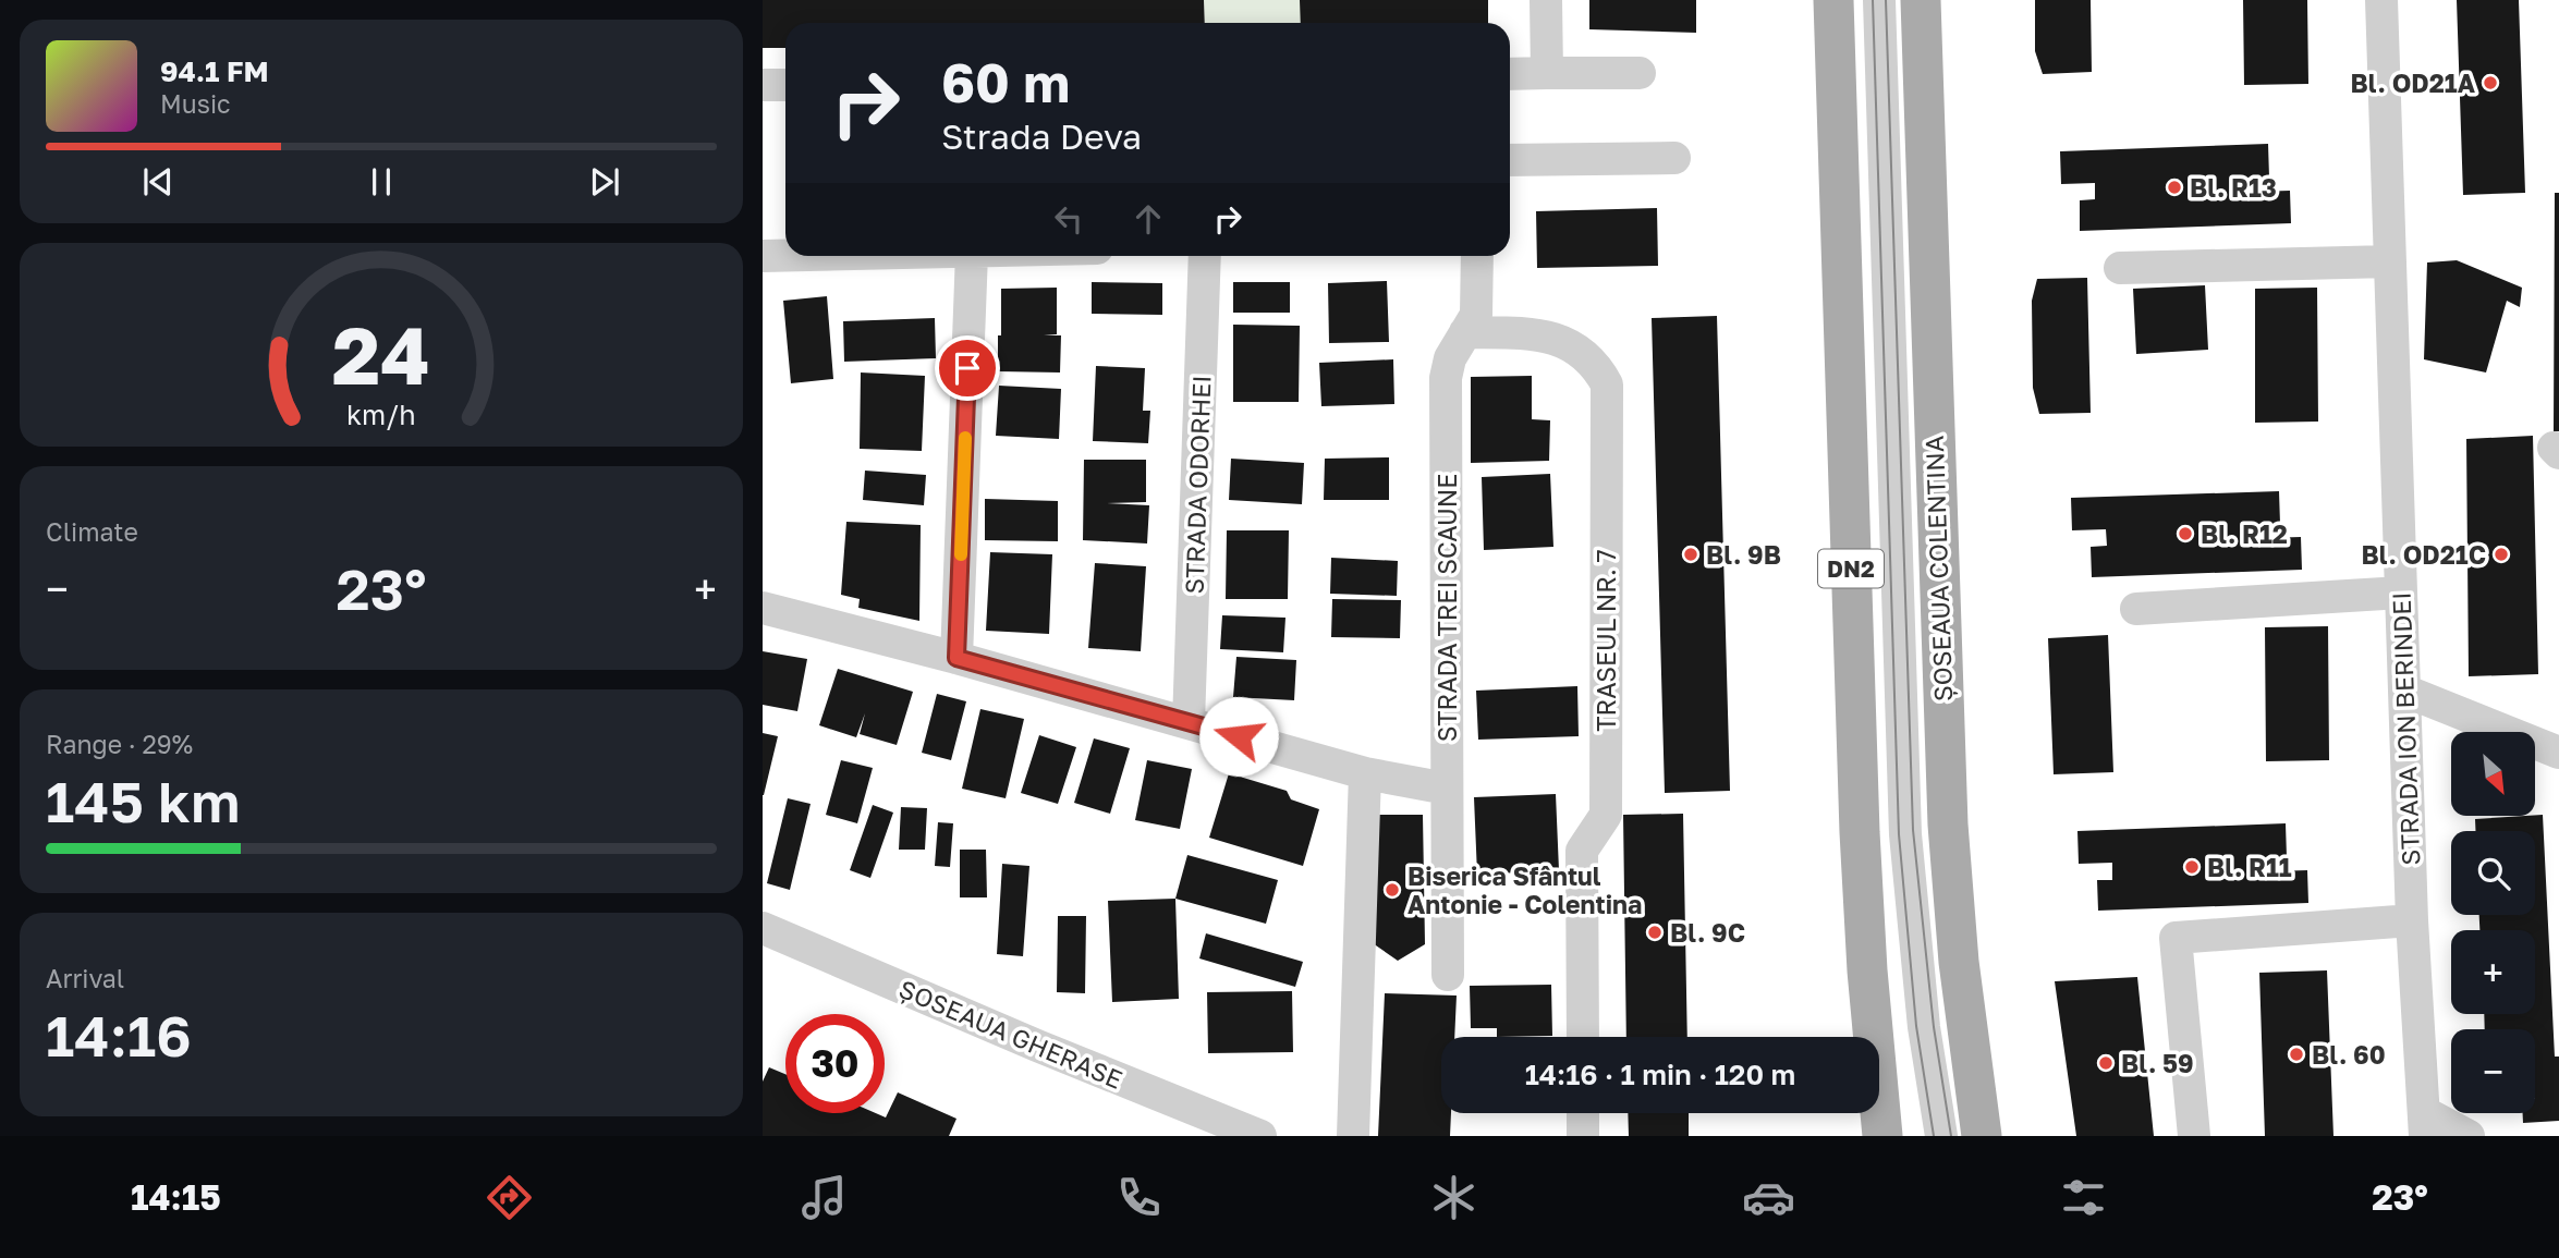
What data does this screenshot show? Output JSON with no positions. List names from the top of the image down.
{
  "streets": {
    "main road": ["DN2", "ȘOSEAUA COLENTINA"],
    "street": [
      "STRADA ODORHEI",
      "STRADA TREI SCAUNE",
      "TRASEUL NR. 7",
      "STRADA ION BERINDEI",
      "ȘOSEAUA GHERASE"
    ]
  },
  "crossings": [
    ["STRADA TREI SCAUNE", "TRASEUL NR. 7"]
  ],
  "places": [
    "Bl. OD21A",
    "Bl. R13",
    "Bl. R12",
    "Bl. 9B",
    "Bl. OD21C",
    "Bl. R11",
    "Biserica Sfântul Antonie - Colentina",
    "Bl. 9C",
    "Bl. 60",
    "Bl. 59"
  ],
  "north": "bottom right",
  "page": {
    "turn": ["60 m", "Strada Deva"],
    "song": ["94.1 FM", "Music"],
    "tile": [
      "Climate",
      ["Range · 29%", "145 km"],
      ["Arrival", "14:16"]
    ],
    "heat": ["−", "23°", "+"],
    "map_buttons": ["+", "−"],
    "limit": "30",
    "trip": "14:16 · 1 min · 120 m",
    "tabs": ["14:15", "23°"],
    "gauge": ["24", "km/h"]
  }
}
